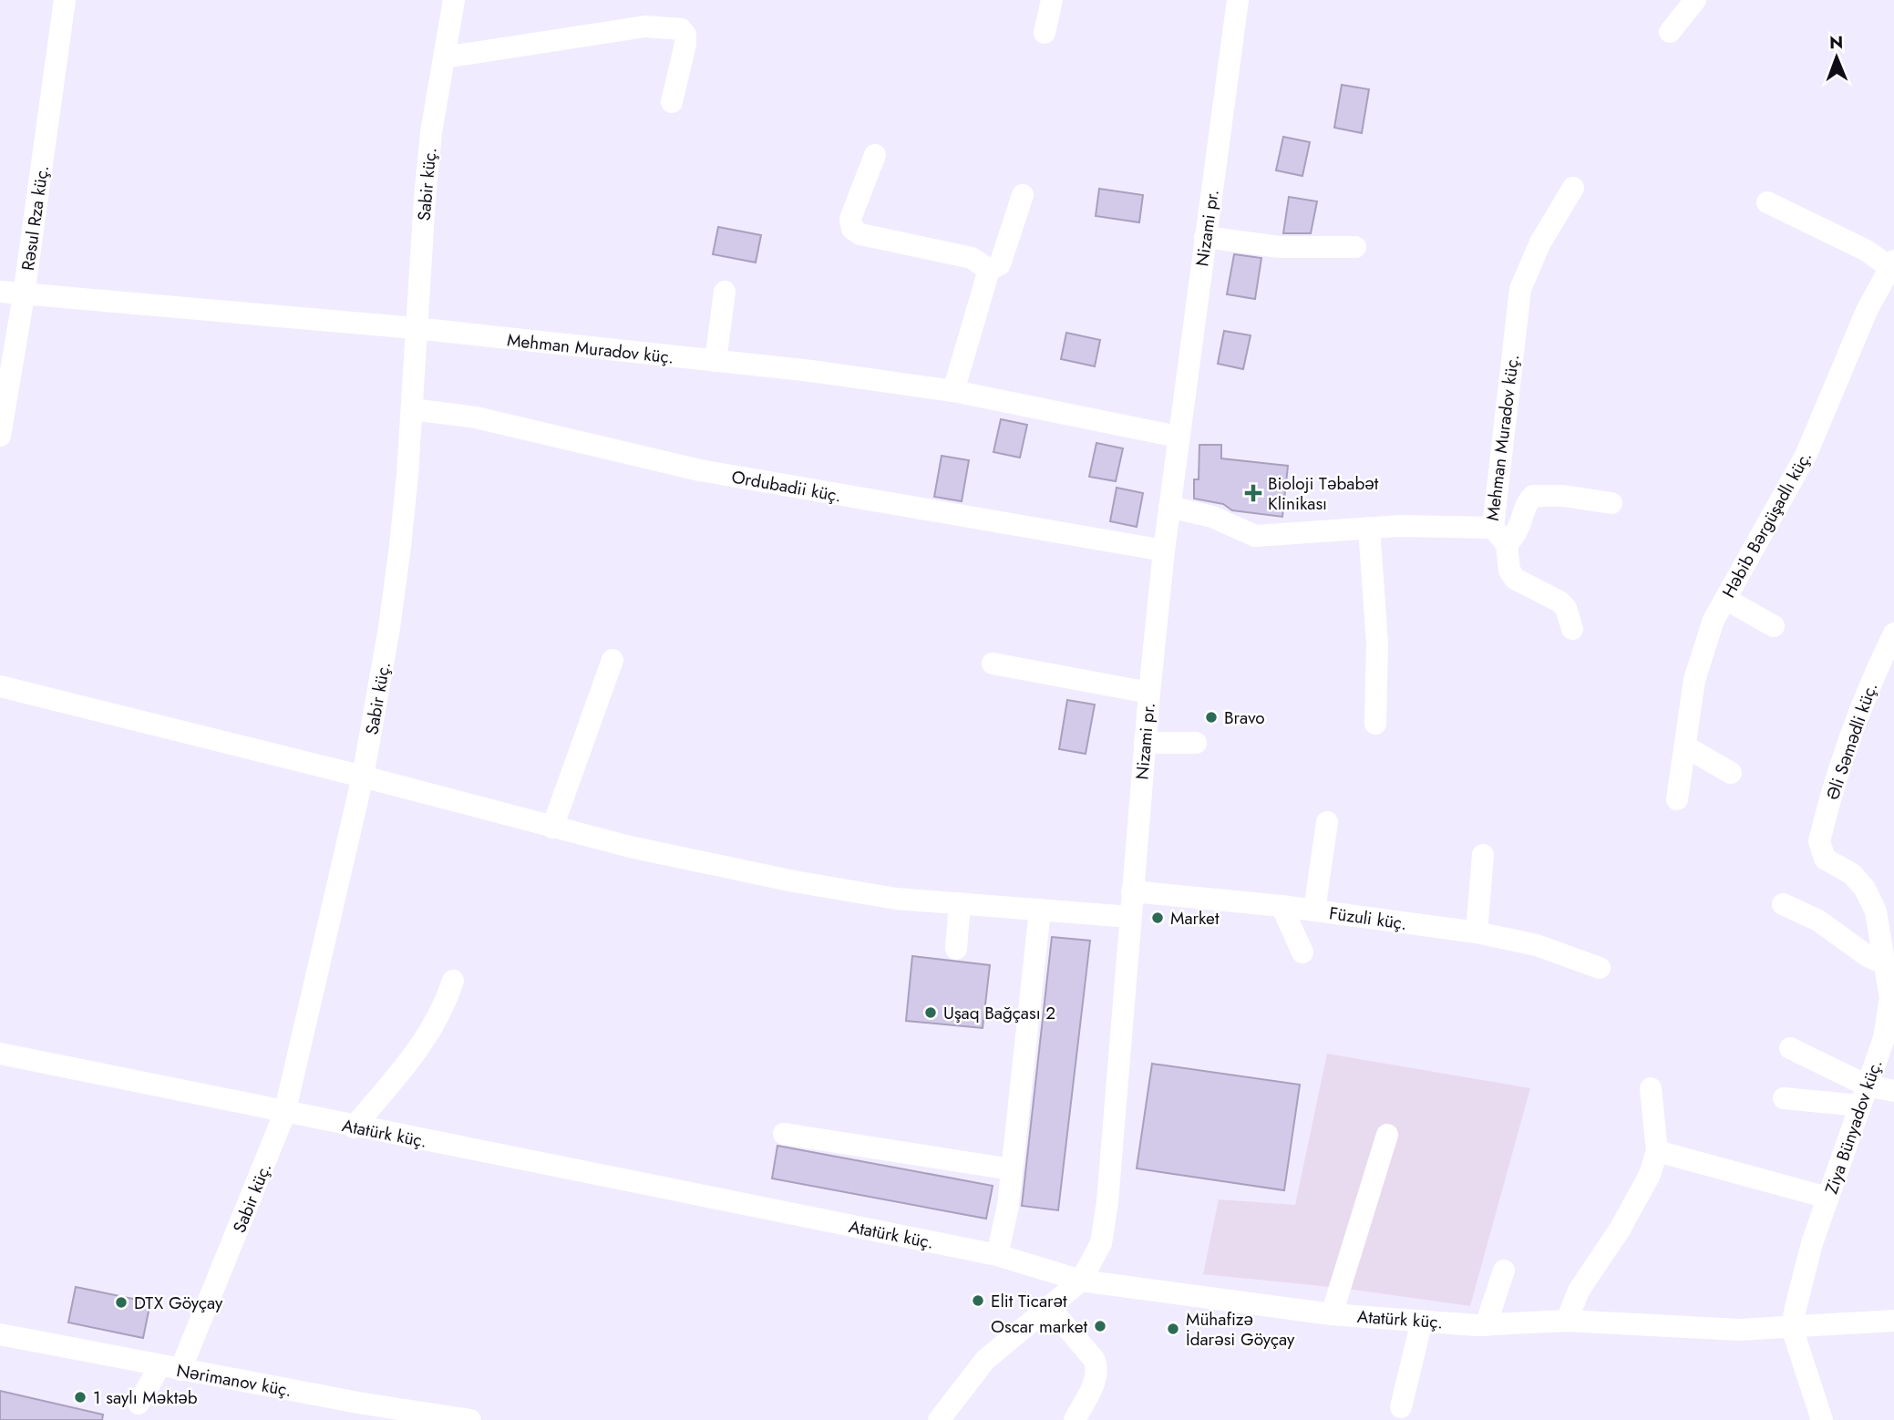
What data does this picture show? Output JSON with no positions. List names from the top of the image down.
{
  "streets": {
    "street": [
      "Sabir küç.",
      "Rəsul Rza küç.",
      "Nizami pr.",
      "Mehman Muradov küç.",
      "Ordubadii küç.",
      "Həbib Bərgüşadlı küç.",
      "Əli Səmədli küç.",
      "Füzuli küç.",
      "Ziya Bünyadov küç.",
      "Atatürk küç.",
      "Nərimanov küç."
    ]
  },
  "crossings": [
    ["Sabir küç.", "Mehman Muradov küç."],
    ["Sabir küç.", "Ordubadii küç."],
    ["Sabir küç.", "Atatürk küç."],
    ["Sabir küç.", "Nərimanov küç."],
    ["Rəsul Rza küç.", "Mehman Muradov küç."],
    ["Nizami pr.", "Mehman Muradov küç."],
    ["Nizami pr.", "Ordubadii küç."],
    ["Nizami pr.", "Füzuli küç."],
    ["Nizami pr.", "Atatürk küç."],
    ["Əli Səmədli küç.", "Ziya Bünyadov küç."],
    ["Ziya Bünyadov küç.", "Atatürk küç."]
  ],
  "places": {
    "health": ["Bioloji Təbabət Klinikası"],
    "other": [
      "Bravo",
      "Market",
      "Uşaq Bağçası 2",
      "Elit Ticarət",
      "DTX Göyçay",
      "Oscar market",
      "Mühafizə İdarəsi Göyçay",
      "1 saylı Məktəb"
    ]
  },
  "north": "top"
}
